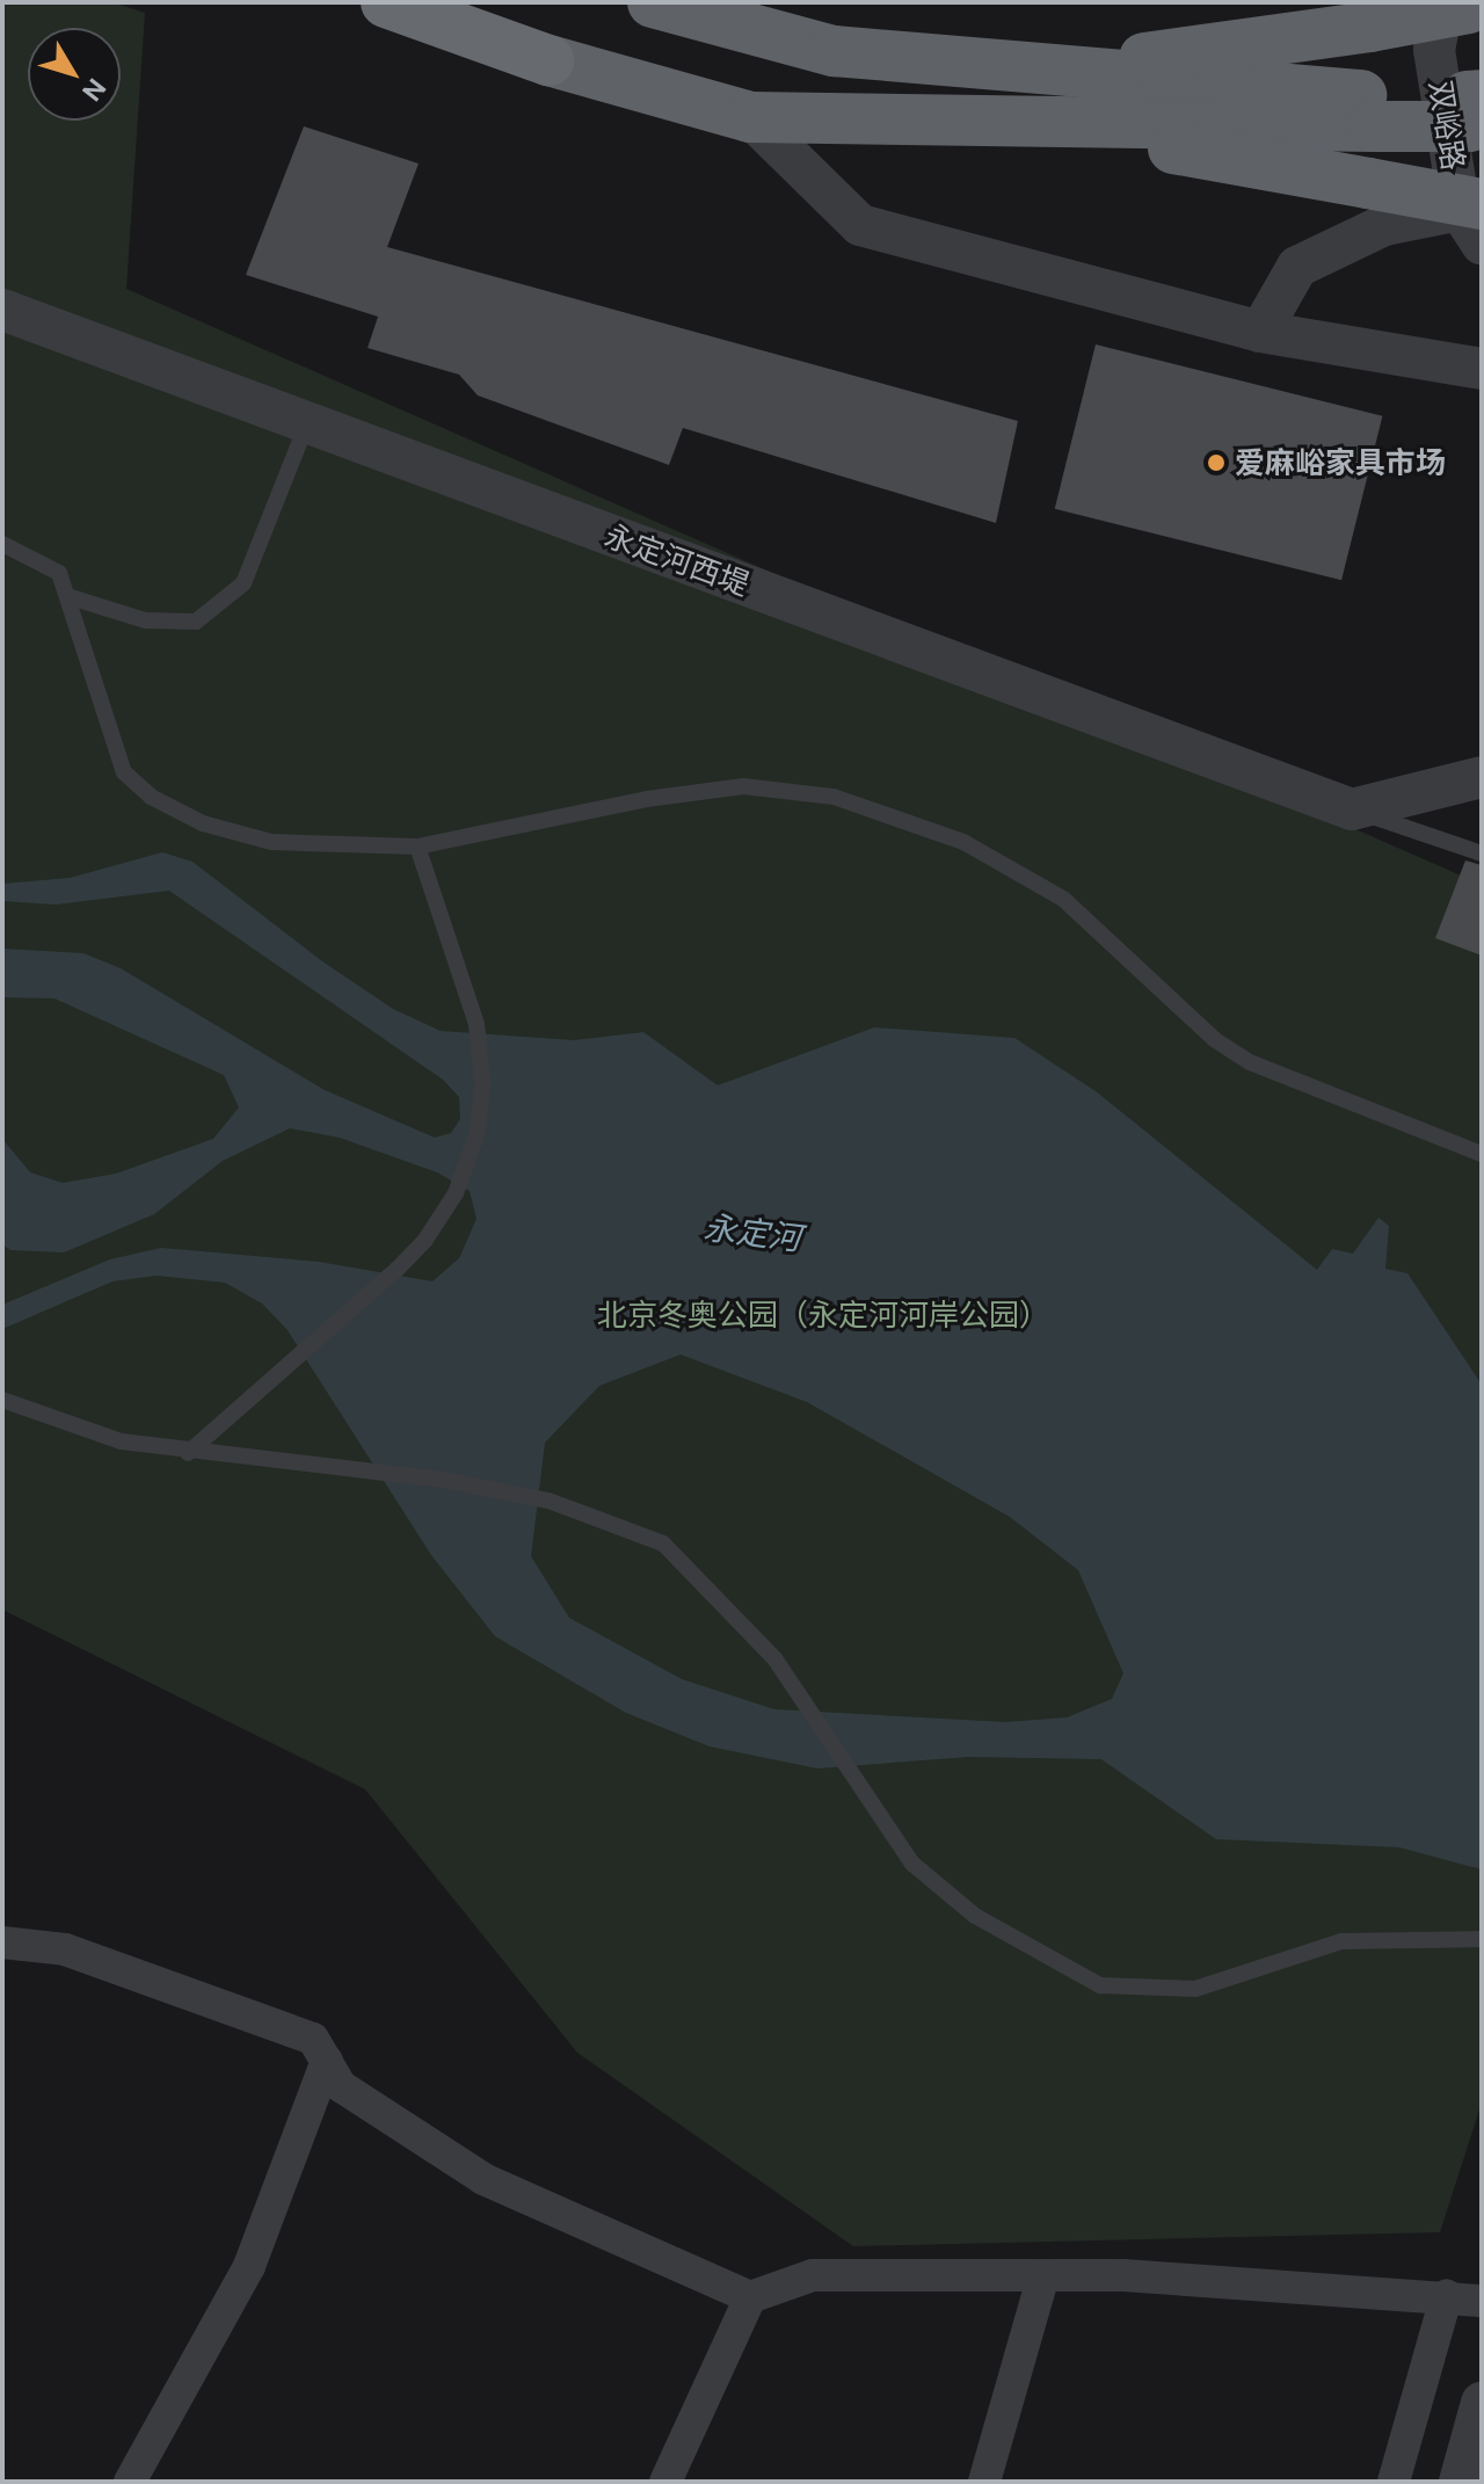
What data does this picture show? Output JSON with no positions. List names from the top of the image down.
{
  "streets": {
    "street": ["双峪路", "永定河西堤"]
  },
  "water": ["永定河"],
  "parks": ["北京冬奥公园（永定河河岸公园）"],
  "places": ["爱麻峪家具市场"],
  "north": "bottom right"
}
